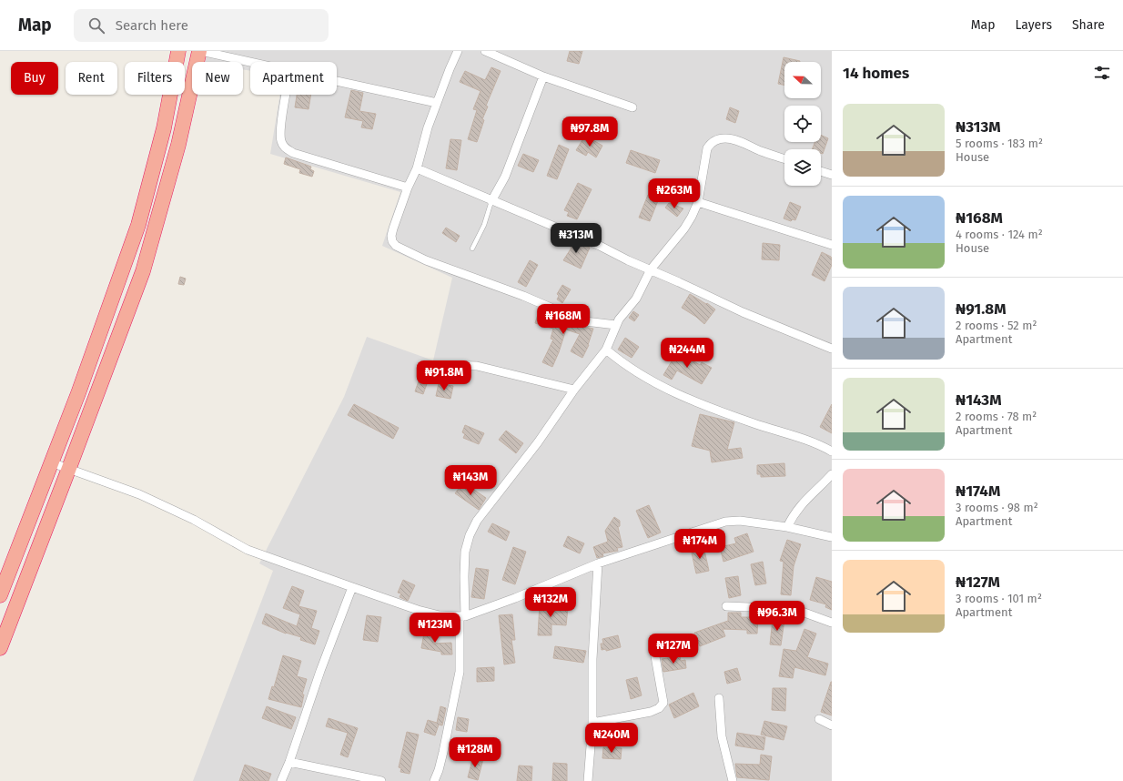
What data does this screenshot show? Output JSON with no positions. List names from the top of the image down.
{
  "north": "left",
  "page": {
    "header": "Map",
    "search": "Search here",
    "nav": ["Map", "Layers", "Share"],
    "heading": "14 homes",
    "chip": [
      "Buy",
      "Rent",
      "Filters",
      "New",
      "Apartment"
    ],
    "list": [
      {
        "name": "₦313M",
        "note": "5 rooms · 183 m² · House"
      },
      {
        "name": "₦168M",
        "note": "4 rooms · 124 m² · House"
      },
      {
        "name": "₦91.8M",
        "note": "2 rooms · 52 m² · Apartment"
      },
      {
        "name": "₦143M",
        "note": "2 rooms · 78 m² · Apartment"
      },
      {
        "name": "₦174M",
        "note": "3 rooms · 98 m² · Apartment"
      },
      {
        "name": "₦127M",
        "note": "3 rooms · 101 m² · Apartment"
      }
    ],
    "price": [
      "₦97.8M",
      "₦263M",
      "₦313M",
      "₦168M",
      "₦244M",
      "₦91.8M",
      "₦143M",
      "₦174M",
      "₦132M",
      "₦96.3M",
      "₦123M",
      "₦127M",
      "₦240M",
      "₦128M"
    ]
  }
}
